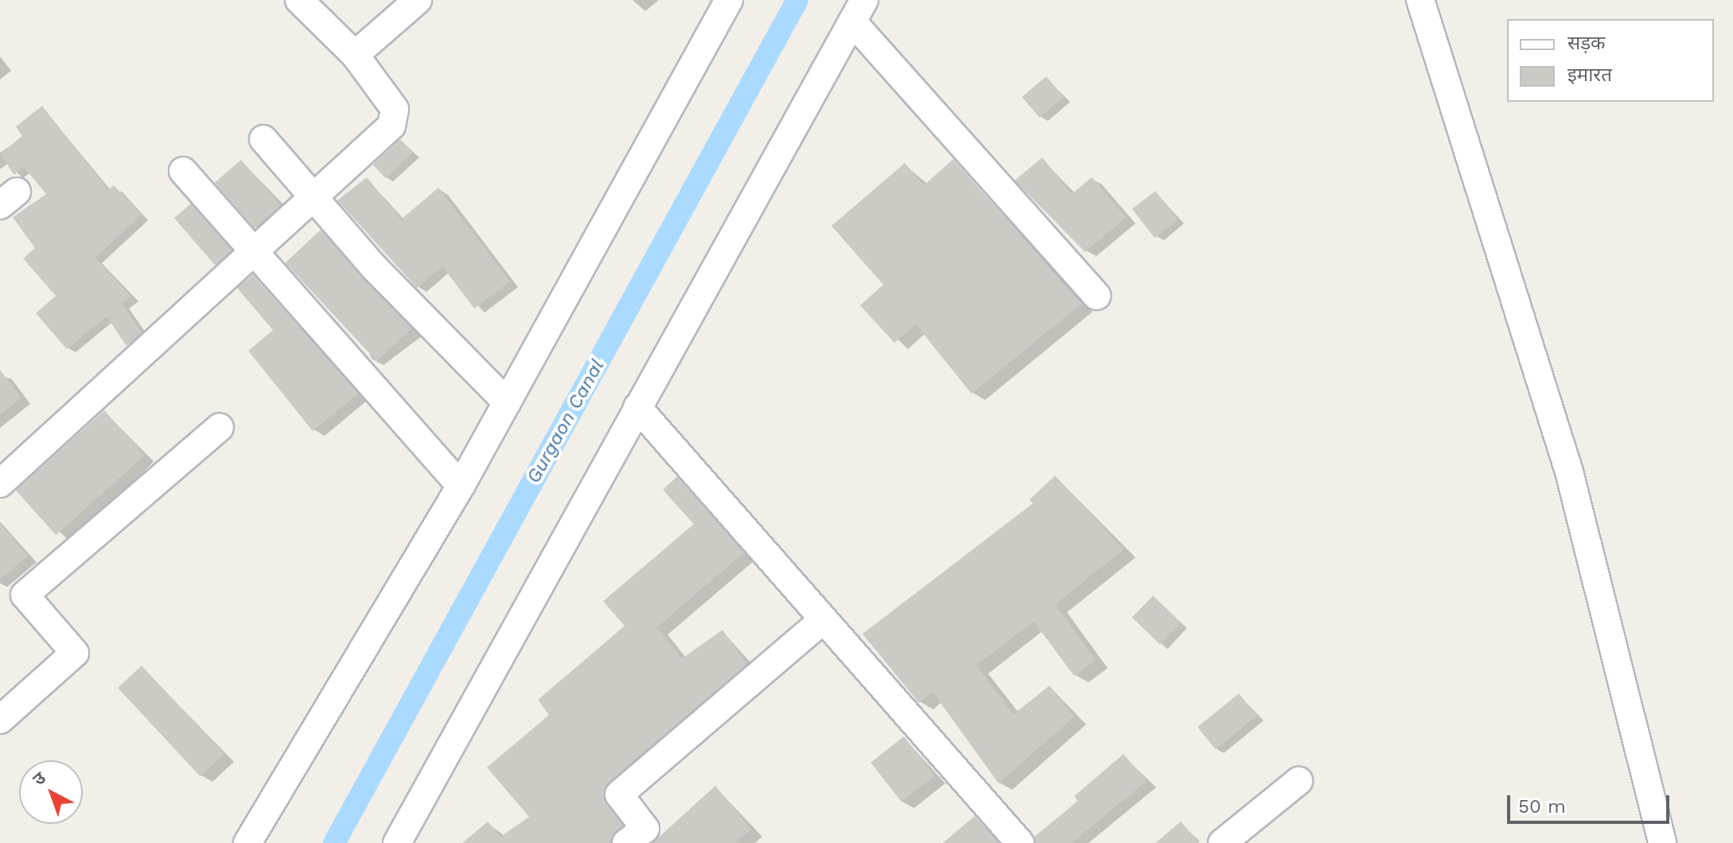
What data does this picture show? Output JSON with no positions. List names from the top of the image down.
{
  "water": ["Gurgaon Canal"],
  "legend": ["सड़क", "इमारत"],
  "scale_bar": "50 m",
  "north": "top left"
}
